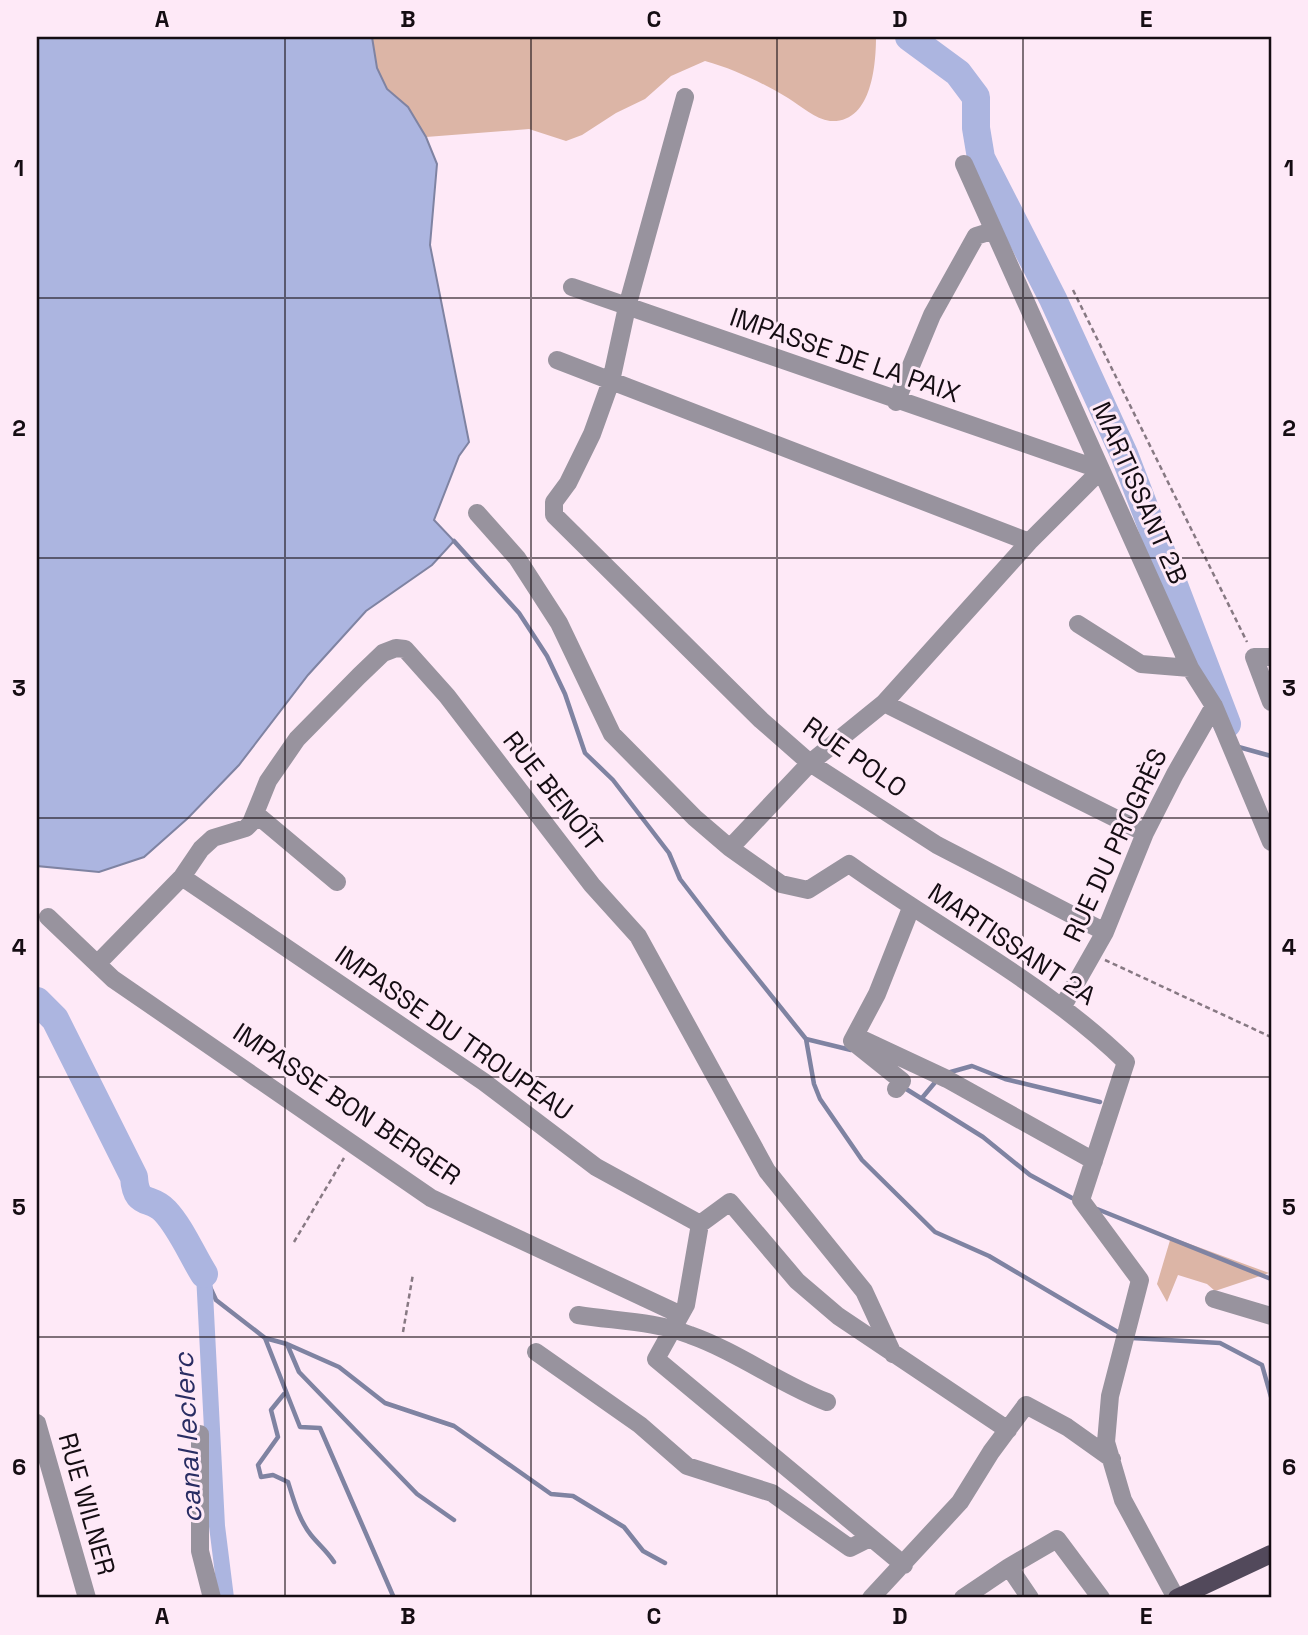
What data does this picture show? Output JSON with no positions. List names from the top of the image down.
{
  "streets": {
    "street": [
      "IMPASSE DE LA PAIX",
      "MARTISSANT 2B",
      "RUE POLO",
      "RUE BENOÎT",
      "RUE DU PROGRÈS",
      "MARTISSANT 2A",
      "IMPASSE DU TROUPEAU",
      "IMPASSE BON BERGER",
      "RUE WILNER"
    ]
  },
  "crossings": [
    ["IMPASSE DE LA PAIX", "MARTISSANT 2B"],
    ["MARTISSANT 2B", "RUE DU PROGRÈS"],
    ["RUE POLO", "RUE DU PROGRÈS"],
    ["RUE DU PROGRÈS", "MARTISSANT 2A"]
  ],
  "water": ["canal leclerc"],
  "grid": {
    "columns": [
      "A",
      "B",
      "C",
      "D",
      "E"
    ],
    "rows": [
      "1",
      "2",
      "3",
      "4",
      "5",
      "6"
    ]
  }
}
